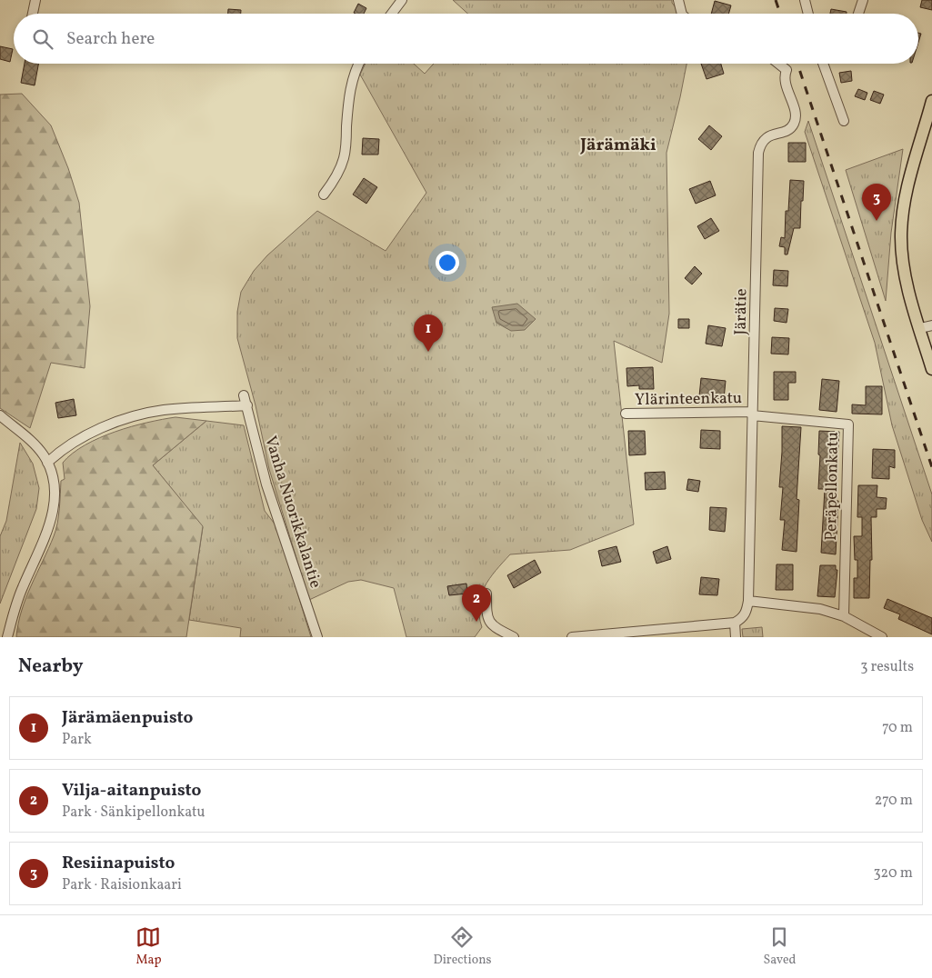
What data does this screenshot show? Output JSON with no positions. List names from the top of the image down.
{
  "streets": {
    "street": [
      "Järätie",
      "Ylärinteenkatu",
      "Peräpellonkatu",
      "Vanha Nuorikkalantie"
    ]
  },
  "crossings": [
    ["Järätie", "Ylärinteenkatu"],
    ["Järätie", "Peräpellonkatu"],
    ["Ylärinteenkatu", "Peräpellonkatu"]
  ],
  "districts": ["Järämäki"],
  "page": {
    "search": "Search here",
    "pins": ["3", "1", "2"],
    "heading": ["Nearby", "3 results"],
    "list": [
      {
        "mark": "1",
        "name": "Järämäenpuisto",
        "note": "Park",
        "value": "70 m"
      },
      {
        "mark": "2",
        "name": "Vilja-aitanpuisto",
        "note": "Park · Sänkipellonkatu",
        "value": "270 m"
      },
      {
        "mark": "3",
        "name": "Resiinapuisto",
        "note": "Park · Raisionkaari",
        "value": "320 m"
      }
    ],
    "nav": ["Map", "Directions", "Saved"]
  }
}
